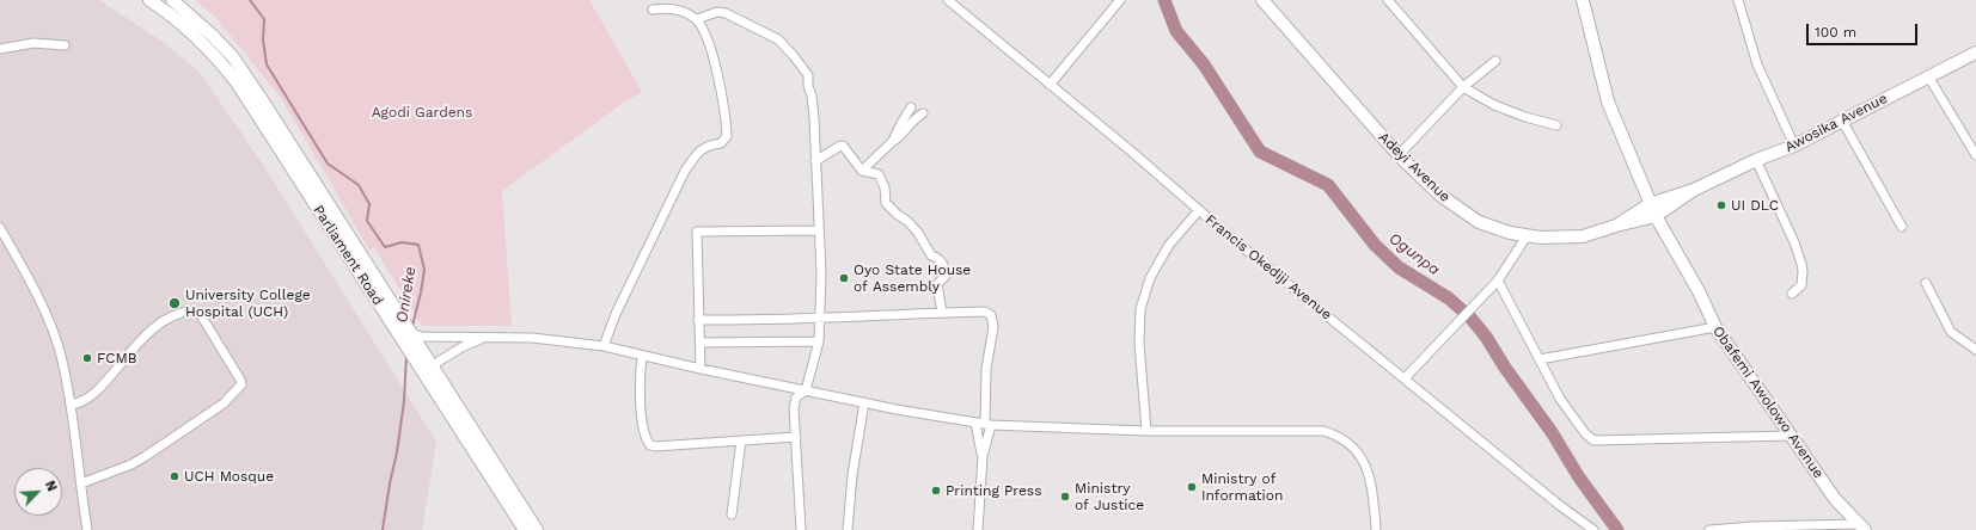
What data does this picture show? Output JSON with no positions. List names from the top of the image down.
{
  "streets": {
    "main road": [
      "Awosika Avenue",
      "Adeyi Avenue",
      "Parliament Road",
      "Obafemi Awolowo Avenue"
    ],
    "street": ["Francis Okediji Avenue"]
  },
  "crossings": [
    ["Awosika Avenue", "Adeyi Avenue"],
    ["Awosika Avenue", "Obafemi Awolowo Avenue"],
    ["Adeyi Avenue", "Obafemi Awolowo Avenue"]
  ],
  "water": ["Ogunpa", "Onireke"],
  "parks": ["Agodi Gardens"],
  "places": [
    "UI DLC",
    "Oyo State House of Assembly",
    "University College Hospital (UCH)",
    "FCMB",
    "UCH Mosque",
    "Ministry of Information",
    "Printing Press",
    "Ministry of Justice"
  ],
  "scale_bar": "100 m",
  "north": "top right"
}
